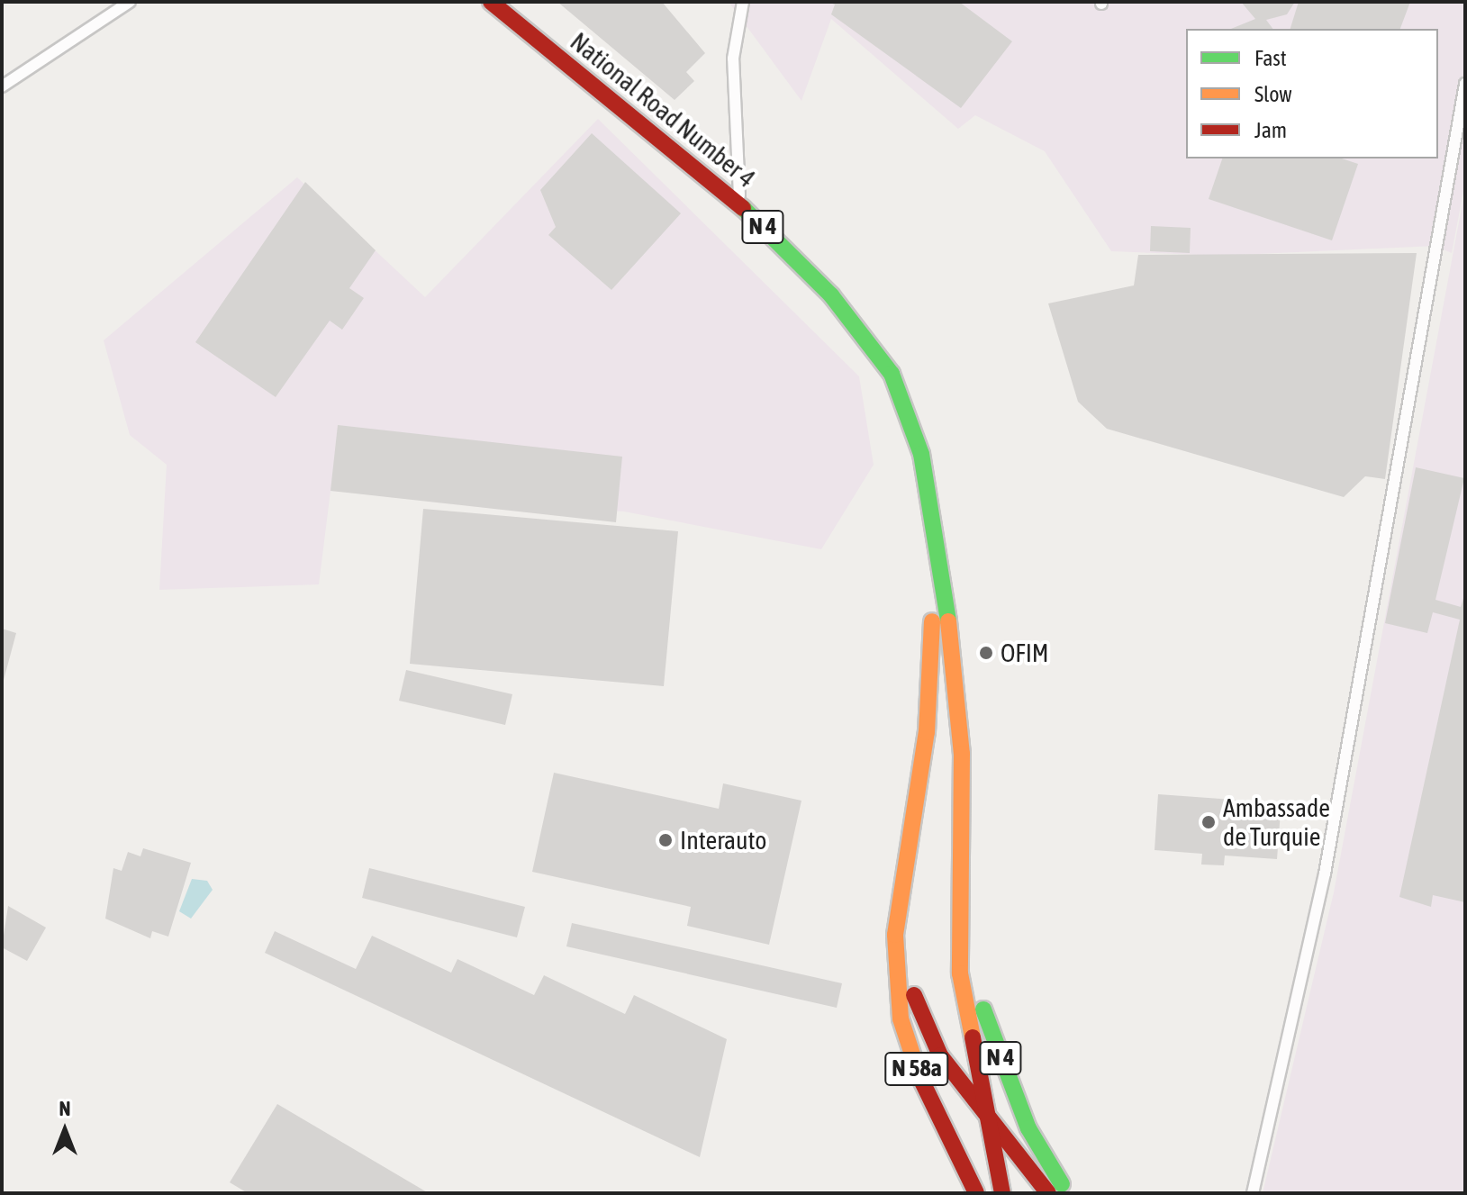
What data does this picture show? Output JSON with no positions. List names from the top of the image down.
{
  "streets": {
    "main road": ["National Road Number 4", "N 4", "N 58a"]
  },
  "crossings": [
    ["National Road Number 4", "N 4"],
    ["N 4", "N 58a"]
  ],
  "places": ["OFIM", "Ambassade de Turquie", "Interauto"],
  "legend": ["Fast", "Slow", "Jam"],
  "north": "top"
}
